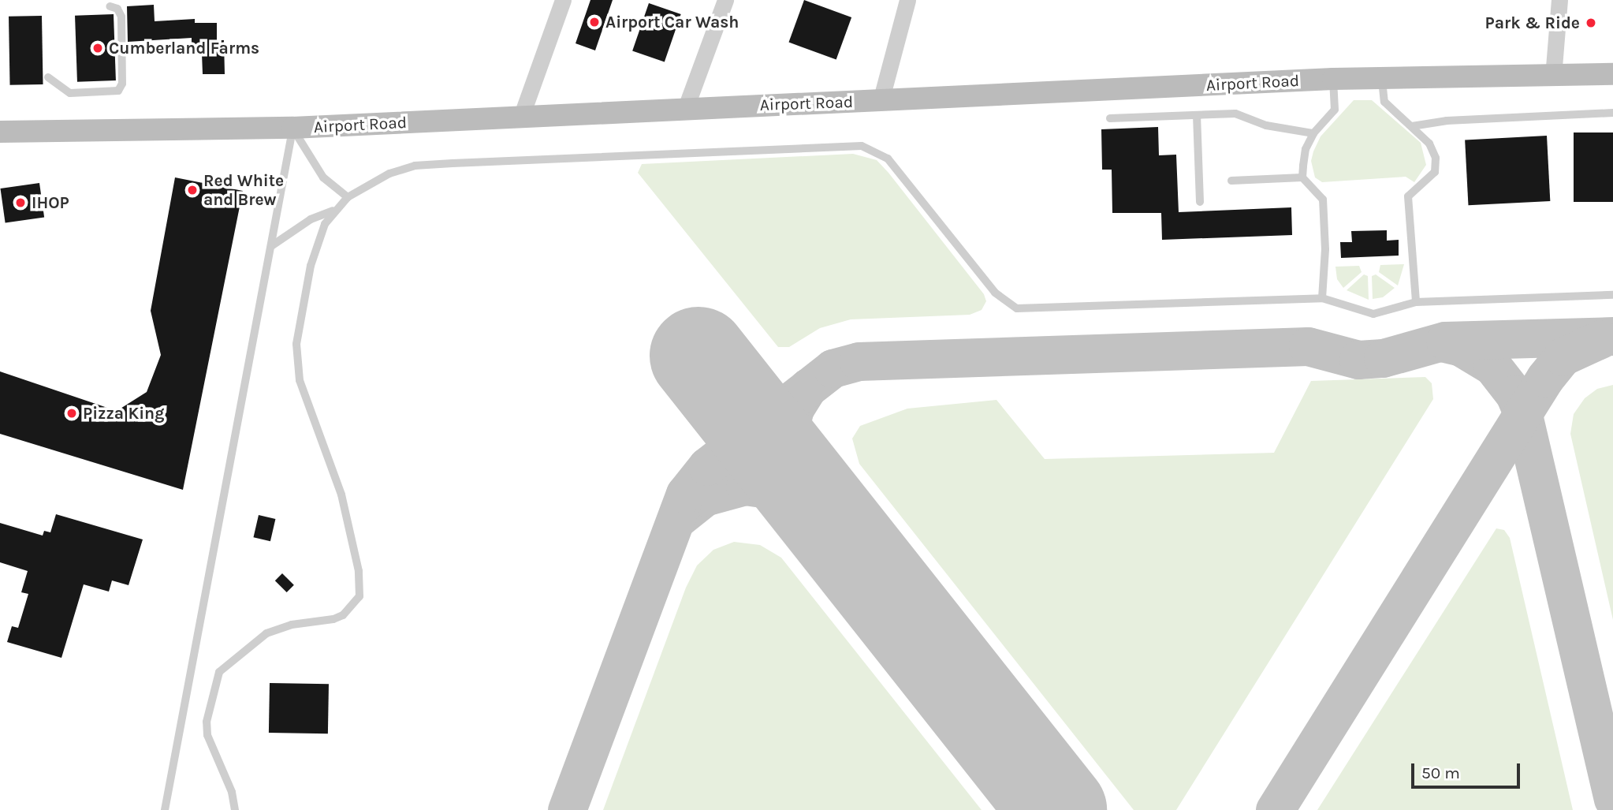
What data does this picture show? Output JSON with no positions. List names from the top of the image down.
{
  "streets": {
    "main road": ["Airport Road"]
  },
  "places": [
    "Airport Car Wash",
    "Park & Ride",
    "Cumberland Farms",
    "Red White and Brew",
    "IHOP",
    "Pizza King"
  ],
  "scale_bar": "50 m"
}
